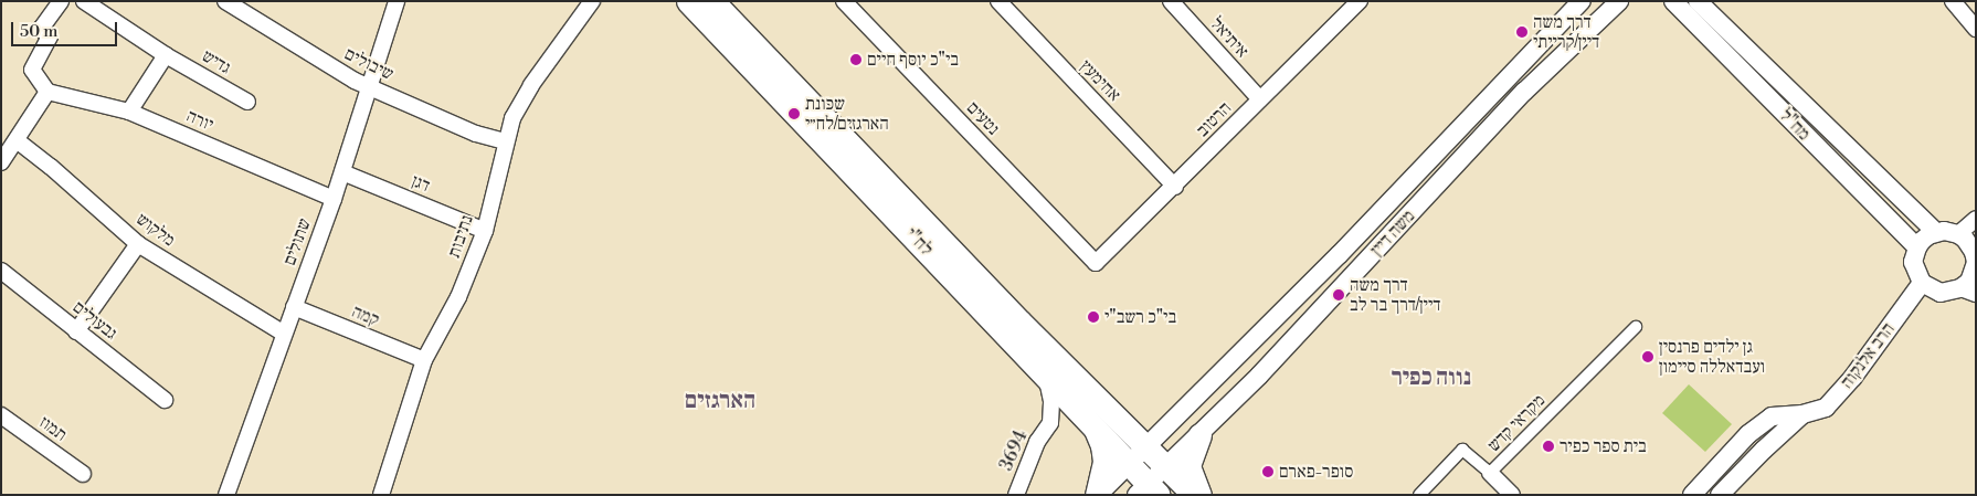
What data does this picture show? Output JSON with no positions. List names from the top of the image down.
{
  "streets": {
    "main road": ["לח\"י"],
    "street": [
      "איתיאל",
      "גדיש",
      "שיבולים",
      "אחימעץ",
      "נטעים",
      "הרטוב",
      "יורה",
      "מח\"ל",
      "דגן",
      "מלקוש",
      "משה דיין",
      "נתיבות",
      "שתולים",
      "קמה",
      "גבעולים",
      "הרב אלנקוה",
      "מקראי קדש",
      "תמוז",
      "3694"
    ]
  },
  "crossings": [
    ["איתיאל", "הרטוב"],
    ["שיבולים", "נתיבות"],
    ["שיבולים", "שתולים"],
    ["אחימעץ", "הרטוב"],
    ["נטעים", "הרטוב"],
    ["יורה", "שתולים"],
    ["מח\"ל", "הרב אלנקוה"],
    ["דגן", "נתיבות"],
    ["דגן", "שתולים"],
    ["מלקוש", "שתולים"],
    ["משה דיין", "לח\"י"],
    ["נתיבות", "קמה"],
    ["שתולים", "קמה"],
    ["לח\"י", "3694"]
  ],
  "districts": ["נווה כפיר", "הארגזים"],
  "places": [
    "דרך משה דיין/קרייתי",
    "בי\"כ יוסף חיים",
    "שכונת הארגזים/לח״י",
    "דרך משה דיין/דרך בר לב",
    "בי\"כ רשב\"י",
    "גן ילדים פרנסין ועבדאללה סיימון",
    "בית ספר כפיר",
    "סופר-פארם"
  ],
  "scale_bar": "50 m"
}
